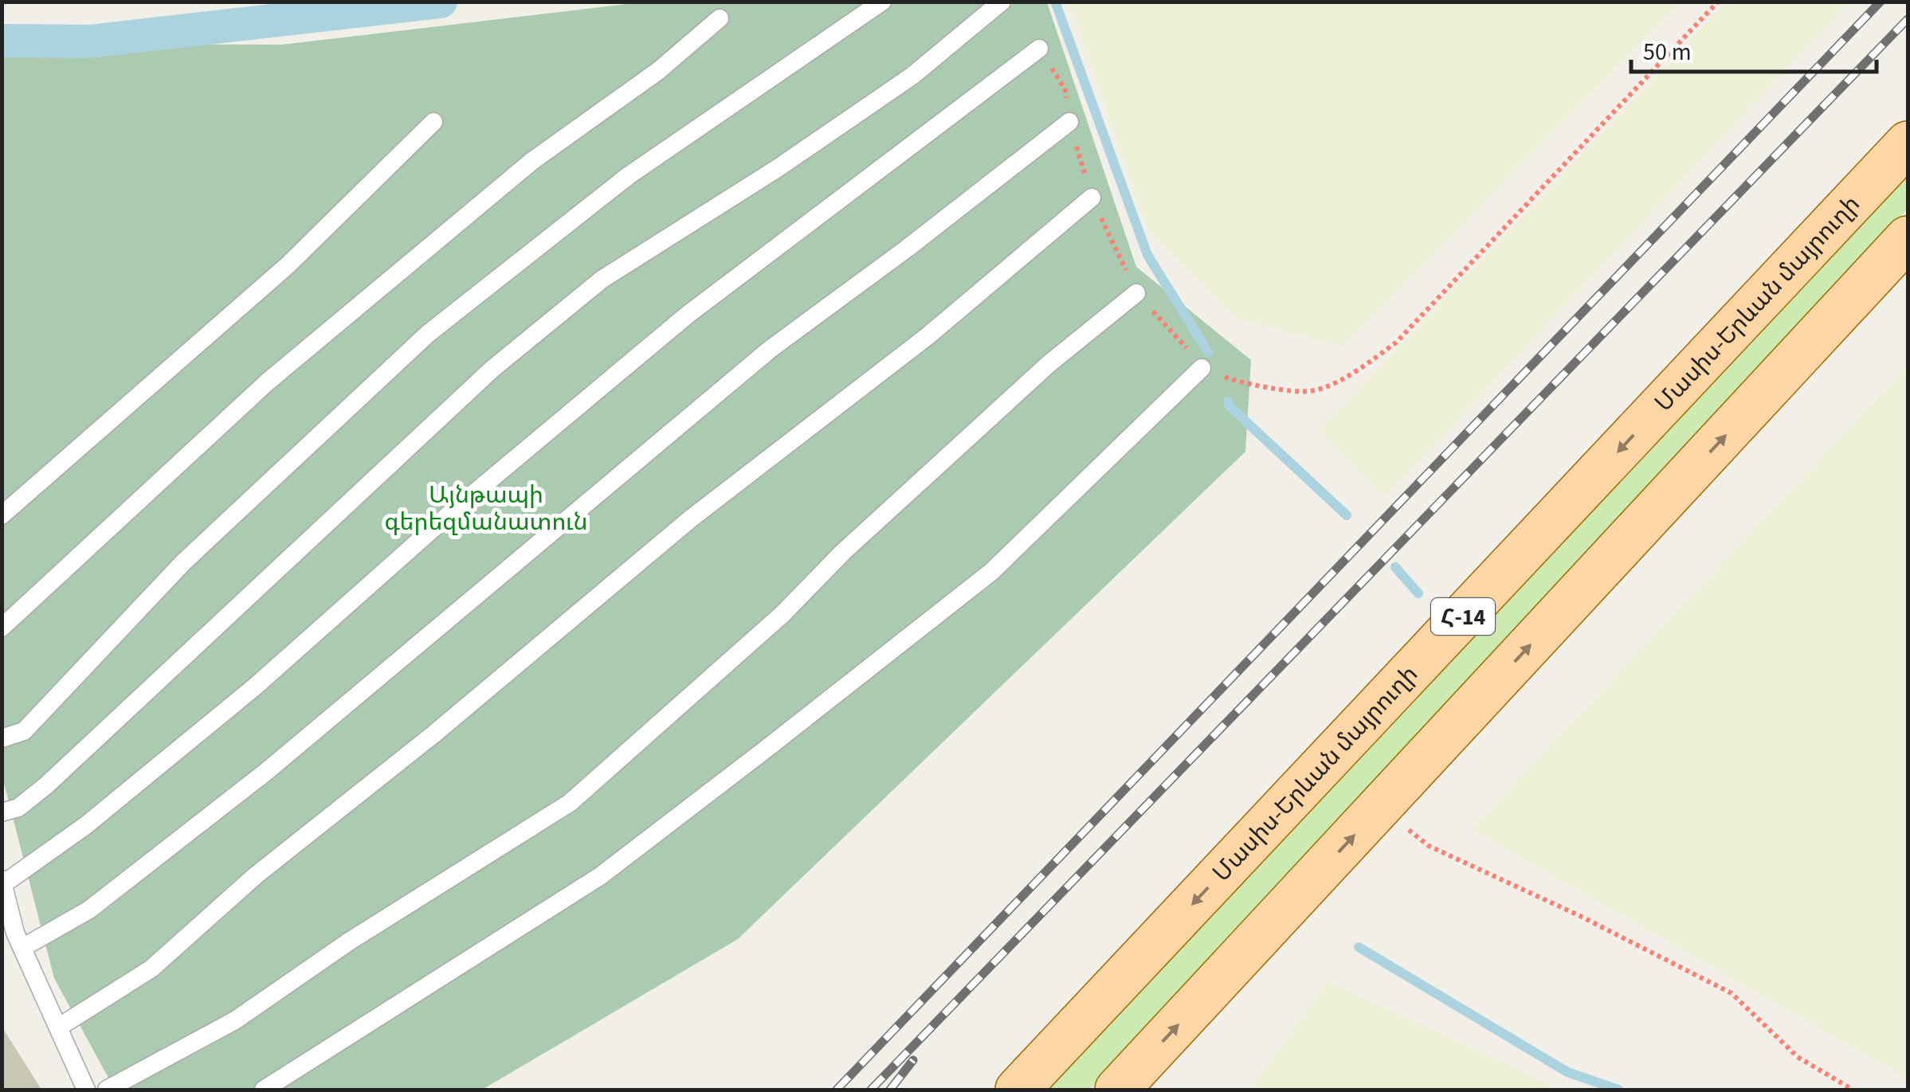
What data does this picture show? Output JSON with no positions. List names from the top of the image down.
{
  "streets": {
    "main road": ["Մասիս-Երևան մայրուղի", "Հ-14"]
  },
  "parks": ["Այնթապի գերեզմանատուն"],
  "scale_bar": "50 m"
}
